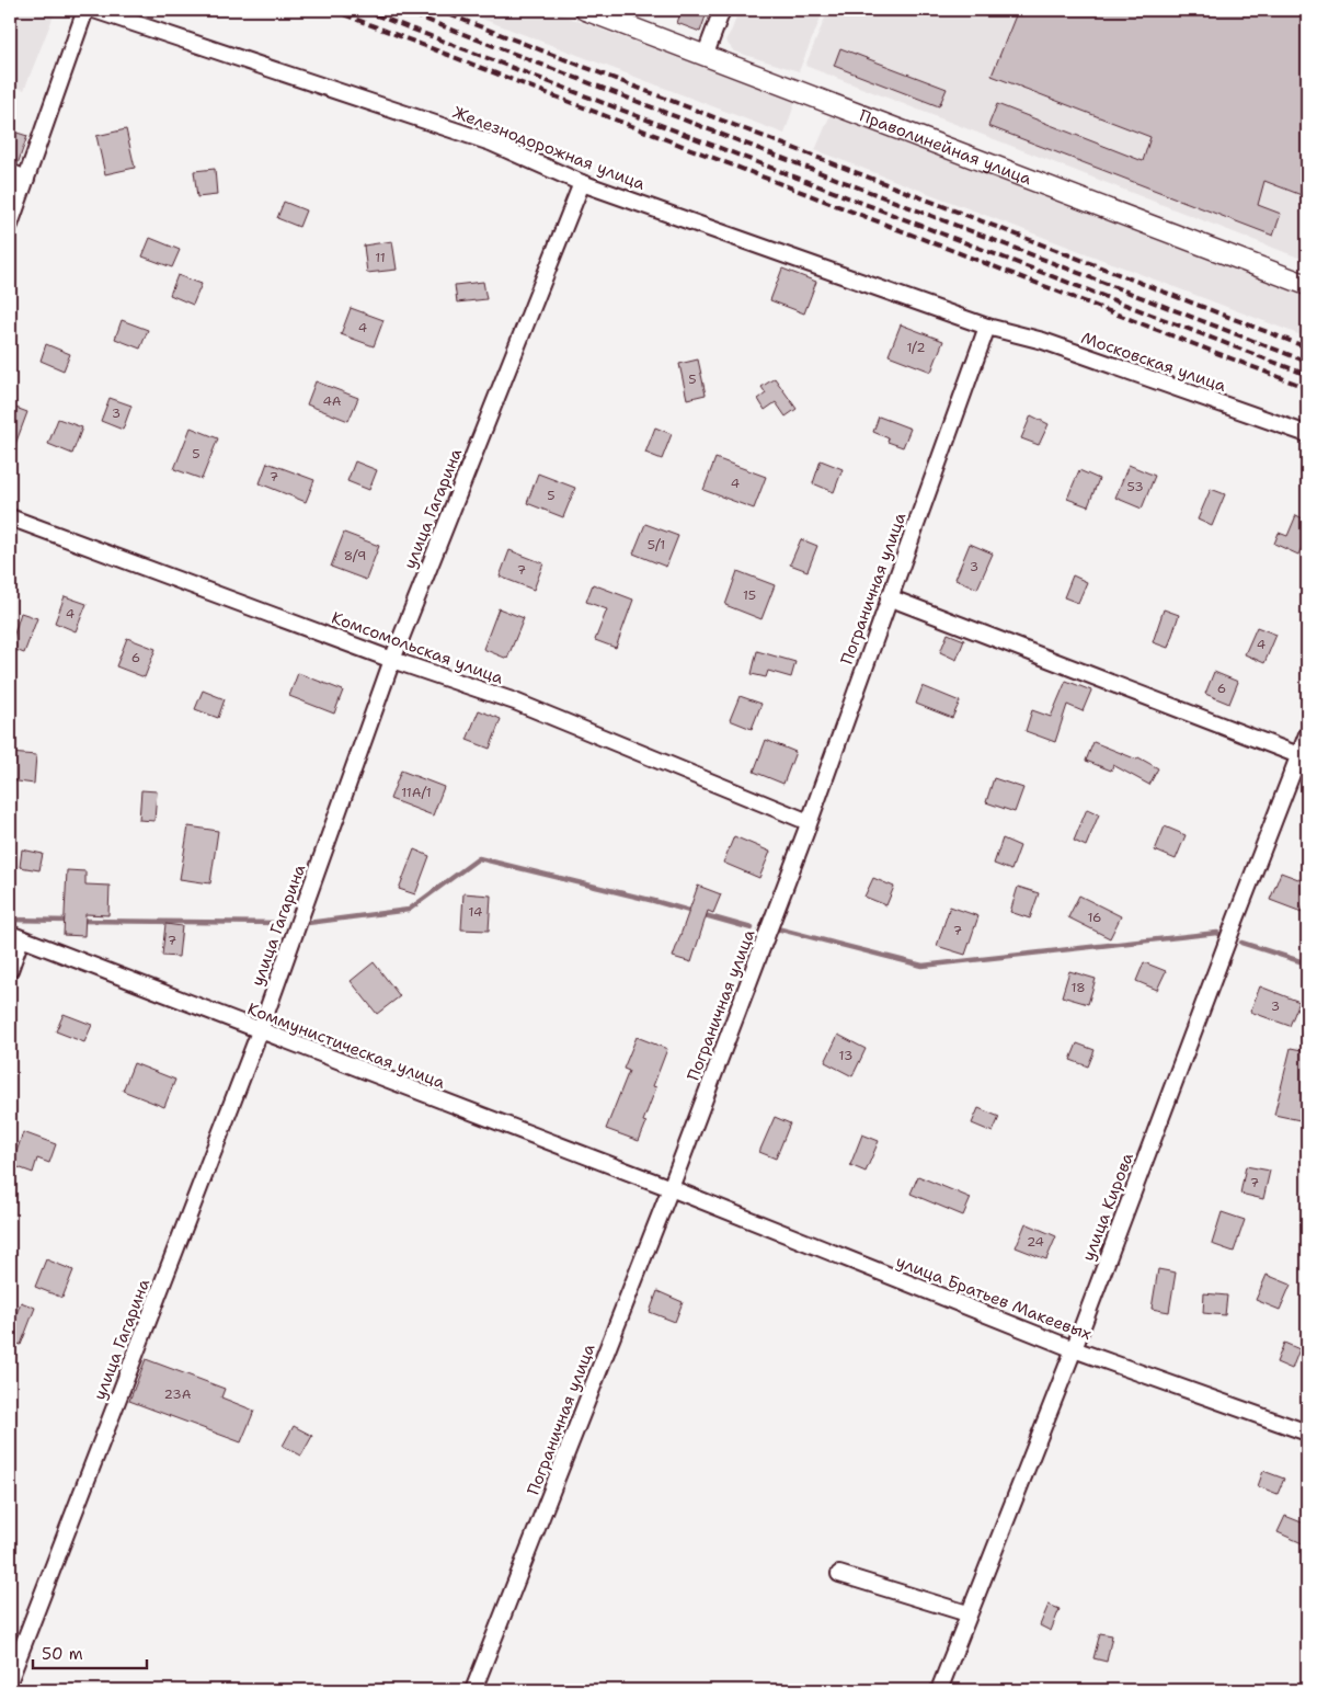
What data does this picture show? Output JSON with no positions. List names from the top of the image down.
{
  "streets": {
    "main road": ["Праволинейная улица"],
    "street": [
      "Железнодорожная улица",
      "Московская улица",
      "улица Гагарина",
      "Пограничная улица",
      "Комсомольская улица",
      "Коммунистическая улица",
      "улица Кирова",
      "улица Братьев Макеевых"
    ]
  },
  "crossings": [
    ["Железнодорожная улица", "Московская улица"],
    ["Железнодорожная улица", "улица Гагарина"],
    ["Железнодорожная улица", "Пограничная улица"],
    ["Московская улица", "Пограничная улица"],
    ["улица Гагарина", "Комсомольская улица"],
    ["улица Гагарина", "Коммунистическая улица"],
    ["Пограничная улица", "Комсомольская улица"],
    ["Пограничная улица", "Коммунистическая улица"],
    ["Пограничная улица", "улица Братьев Макеевых"],
    ["Коммунистическая улица", "улица Братьев Макеевых"],
    ["улица Кирова", "улица Братьев Макеевых"]
  ],
  "house_numbers": [
    "11",
    "4",
    "1/2",
    "5",
    "4А",
    "3",
    "5",
    "7",
    "4",
    "53",
    "5",
    "5/1",
    "8/9",
    "3",
    "7",
    "15",
    "4",
    "4",
    "6",
    "6",
    "11А/1",
    "14",
    "16",
    "7",
    "7",
    "18",
    "3",
    "13",
    "7",
    "24",
    "23А"
  ],
  "scale_bar": "50 m"
}
